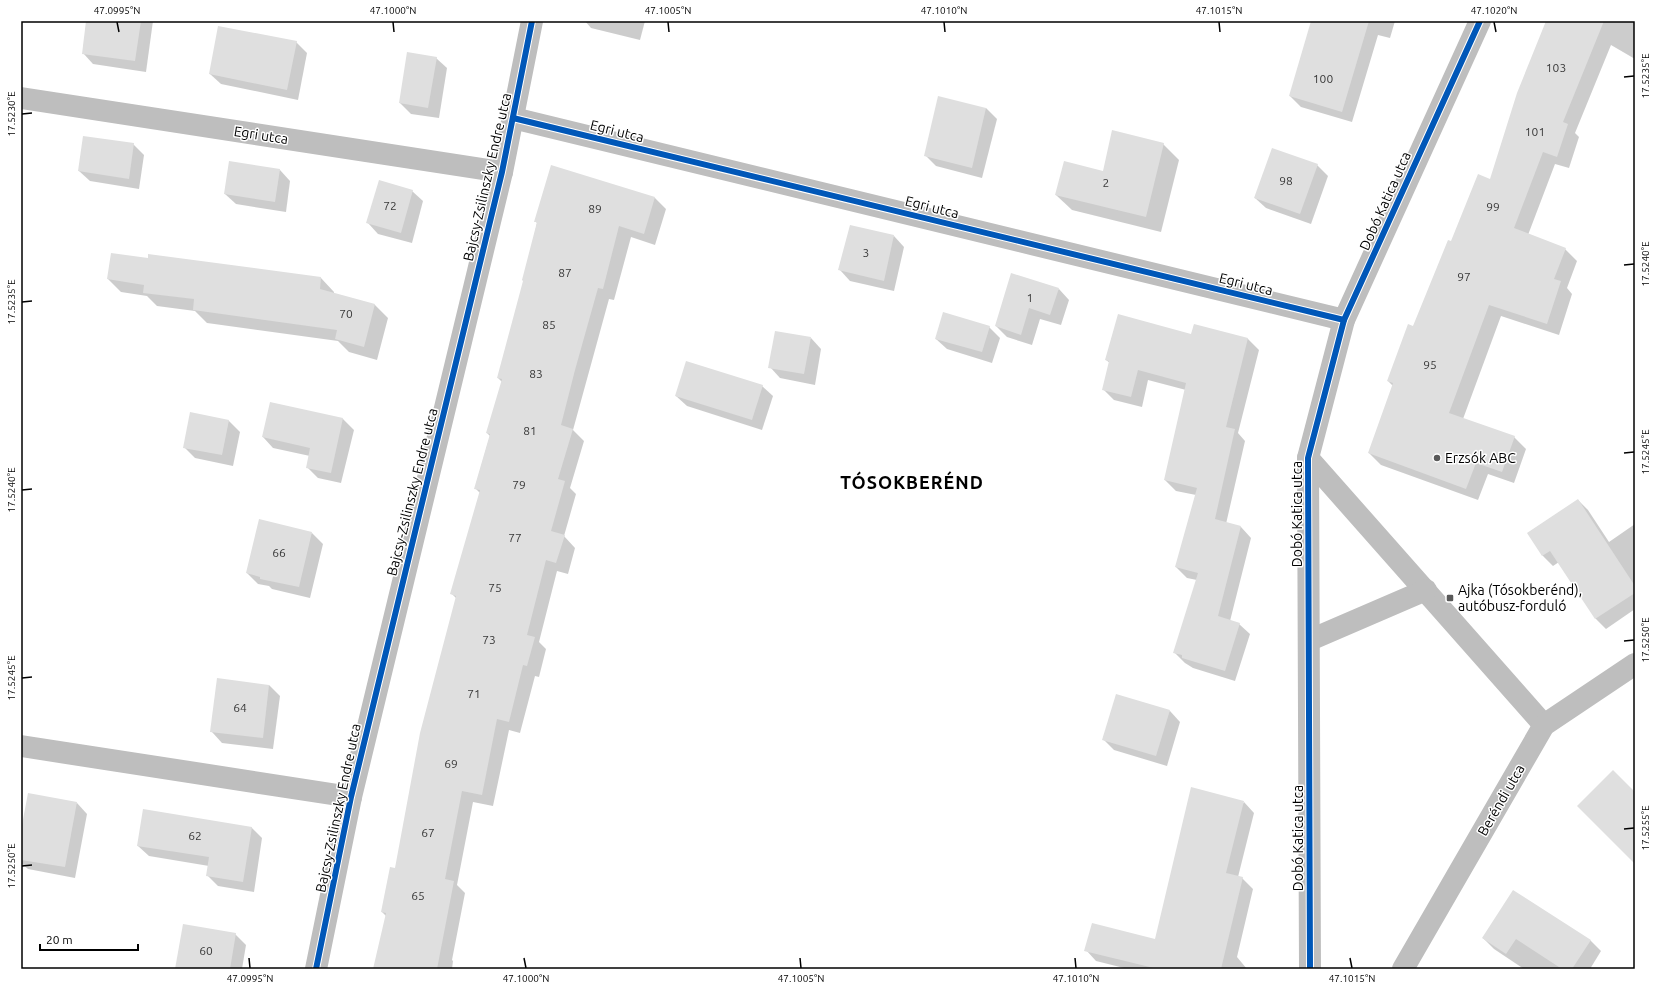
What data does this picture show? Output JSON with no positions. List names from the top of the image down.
{
  "streets": {
    "street": [
      "Egri utca",
      "Bajcsy-Zsilinszky Endre utca",
      "Dobó Katica utca",
      "Beréndi utca"
    ]
  },
  "crossings": [
    ["Egri utca", "Bajcsy-Zsilinszky Endre utca"],
    ["Egri utca", "Dobó Katica utca"]
  ],
  "districts": ["TÓSOKBERÉND"],
  "places": {
    "other": ["Erzsók ABC"],
    "transit": ["Ajka (Tósokberénd), autóbusz-forduló"]
  },
  "house_numbers": [
    "103",
    "100",
    "101",
    "98",
    "2",
    "72",
    "99",
    "89",
    "3",
    "87",
    "97",
    "1",
    "70",
    "85",
    "95",
    "83",
    "81",
    "79",
    "77",
    "66",
    "75",
    "73",
    "71",
    "64",
    "69",
    "67",
    "62",
    "65",
    "60"
  ],
  "scale_bar": "20 m",
  "coordinates": [
    "47.0995°N",
    "47.1000°N",
    "47.1005°N",
    "47.1010°N",
    "47.1015°N",
    "47.1020°N",
    "17.5235°E",
    "17.5230°E",
    "17.5240°E",
    "17.5245°E",
    "17.5250°E",
    "17.5255°E"
  ]
}
